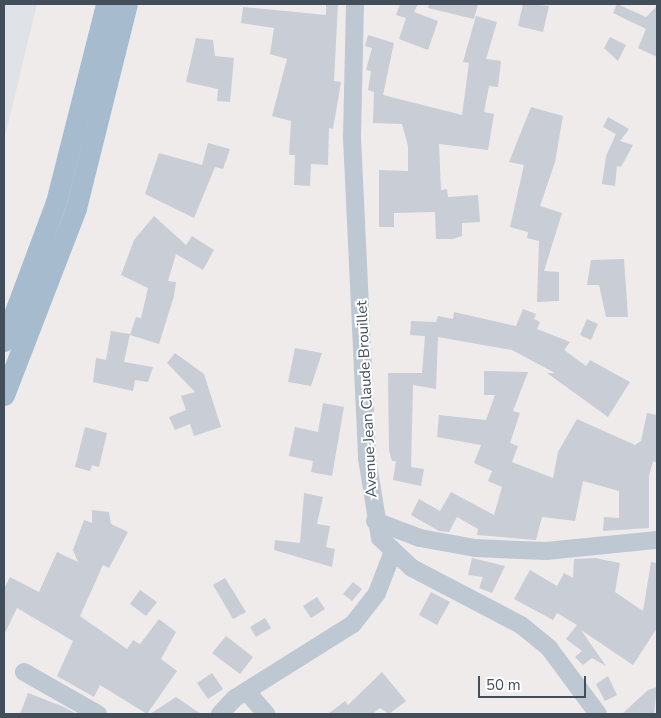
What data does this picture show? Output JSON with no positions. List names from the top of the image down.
{
  "streets": {
    "street": ["Avenue Jean Claude Brouillet"]
  },
  "scale_bar": "50 m"
}
